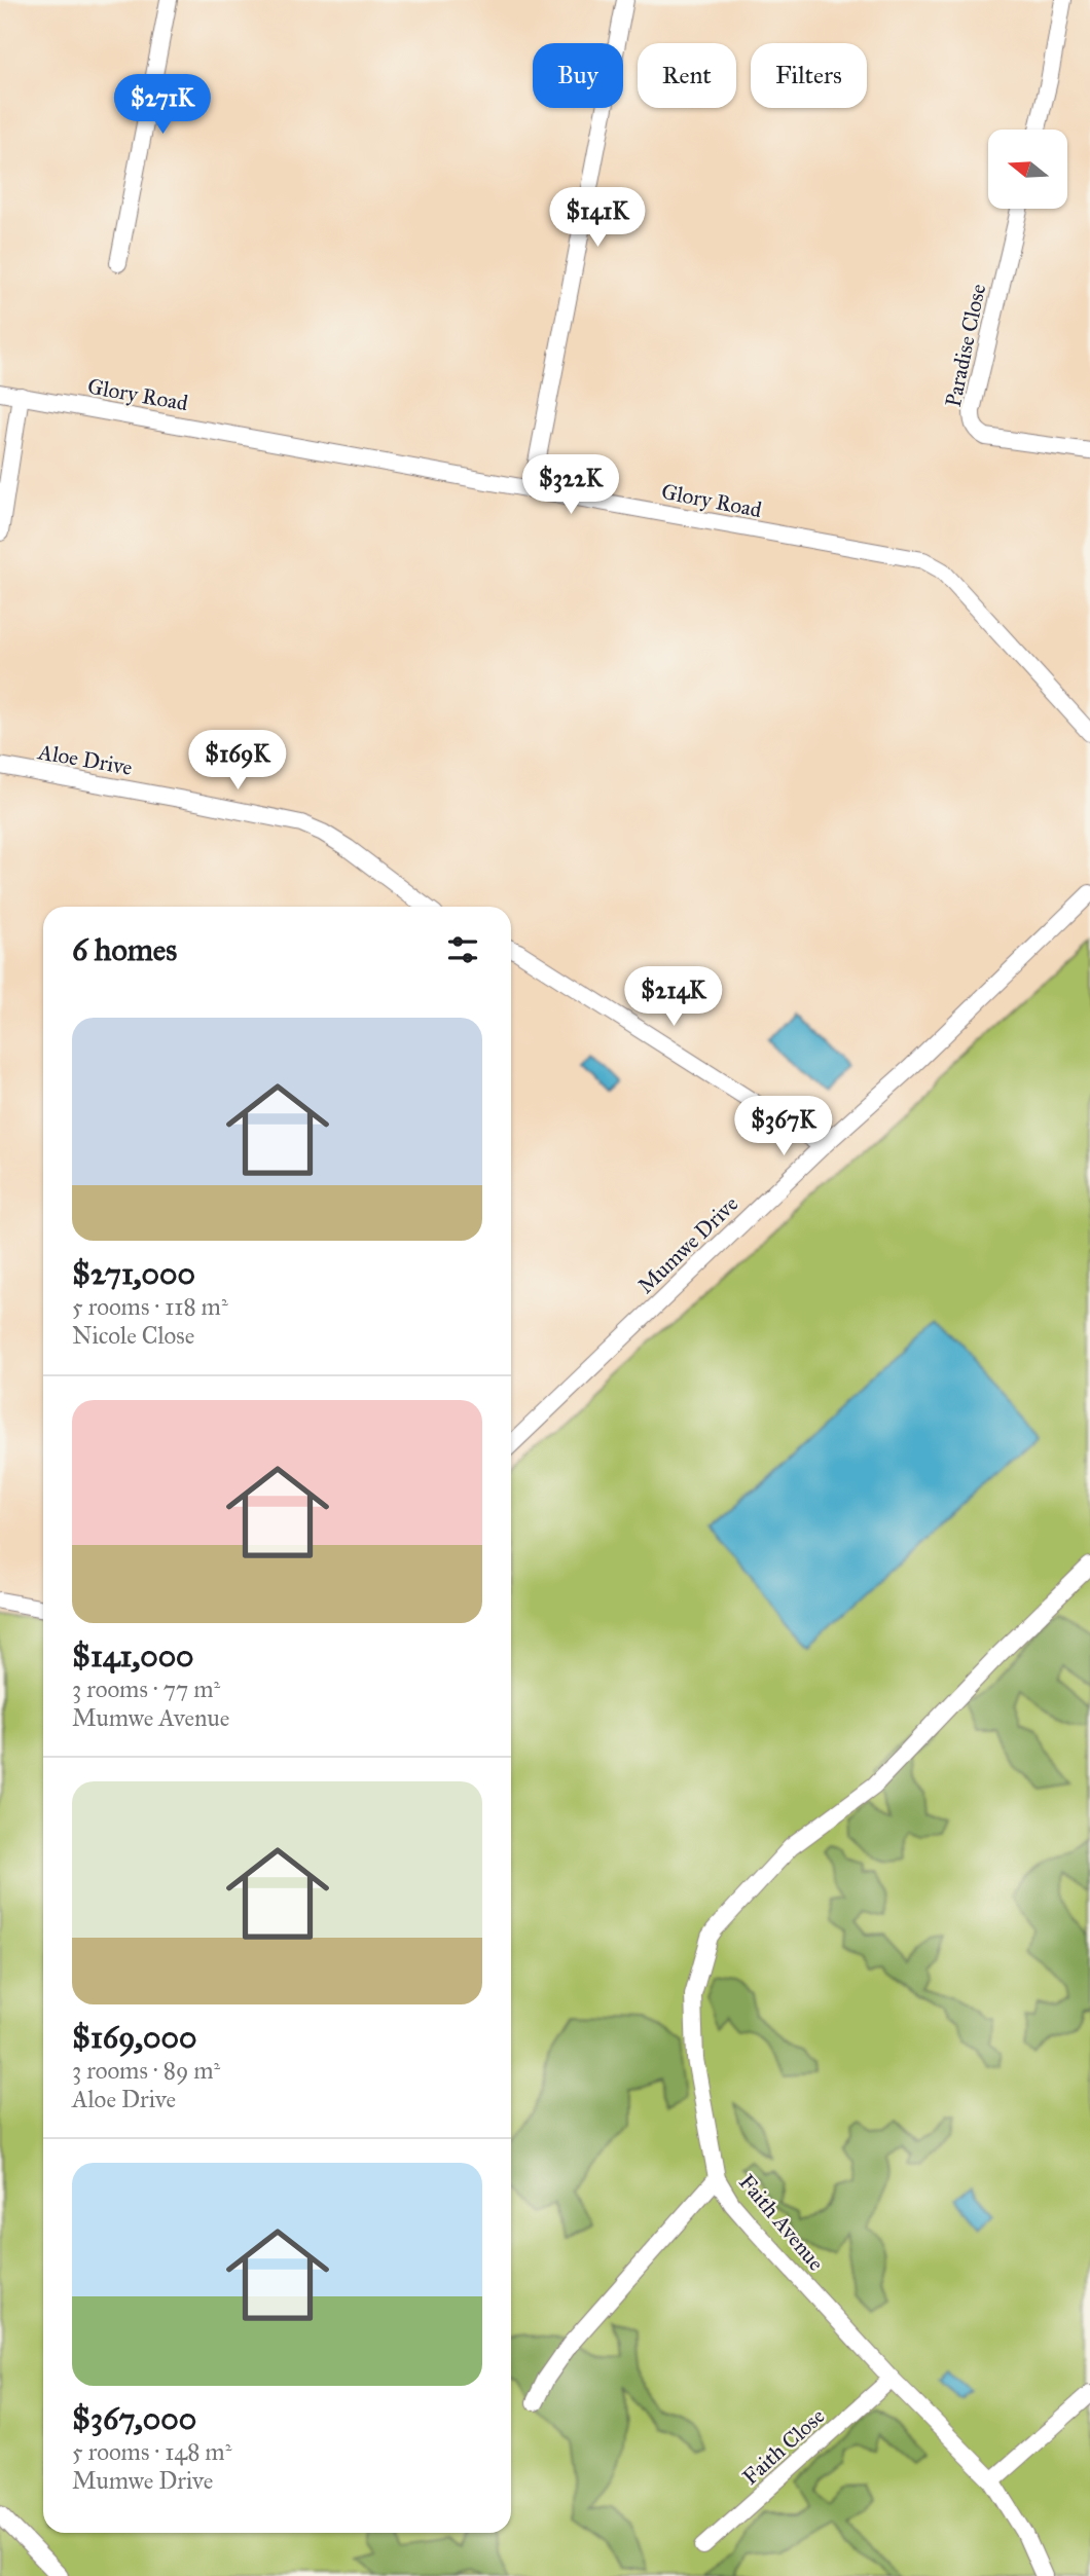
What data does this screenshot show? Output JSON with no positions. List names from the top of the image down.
{
  "streets": {
    "street": [
      "Paradise Close",
      "Glory Road",
      "Aloe Drive",
      "Mumwe Drive",
      "Faith Avenue",
      "Faith Close"
    ]
  },
  "crossings": [
    ["Faith Avenue", "Faith Close"]
  ],
  "north": "left",
  "page": {
    "chip": ["Buy", "Rent", "Filters"],
    "price": [
      "$271K",
      "$141K",
      "$322K",
      "$169K",
      "$214K",
      "$367K"
    ],
    "heading": "6 homes",
    "list": [
      {
        "name": "$271,000",
        "note": "5 rooms · 118 m² · Nicole Close"
      },
      {
        "name": "$141,000",
        "note": "3 rooms · 77 m² · Mumwe Avenue"
      },
      {
        "name": "$169,000",
        "note": "3 rooms · 89 m² · Aloe Drive"
      },
      {
        "name": "$367,000",
        "note": "5 rooms · 148 m² · Mumwe Drive"
      }
    ]
  }
}
